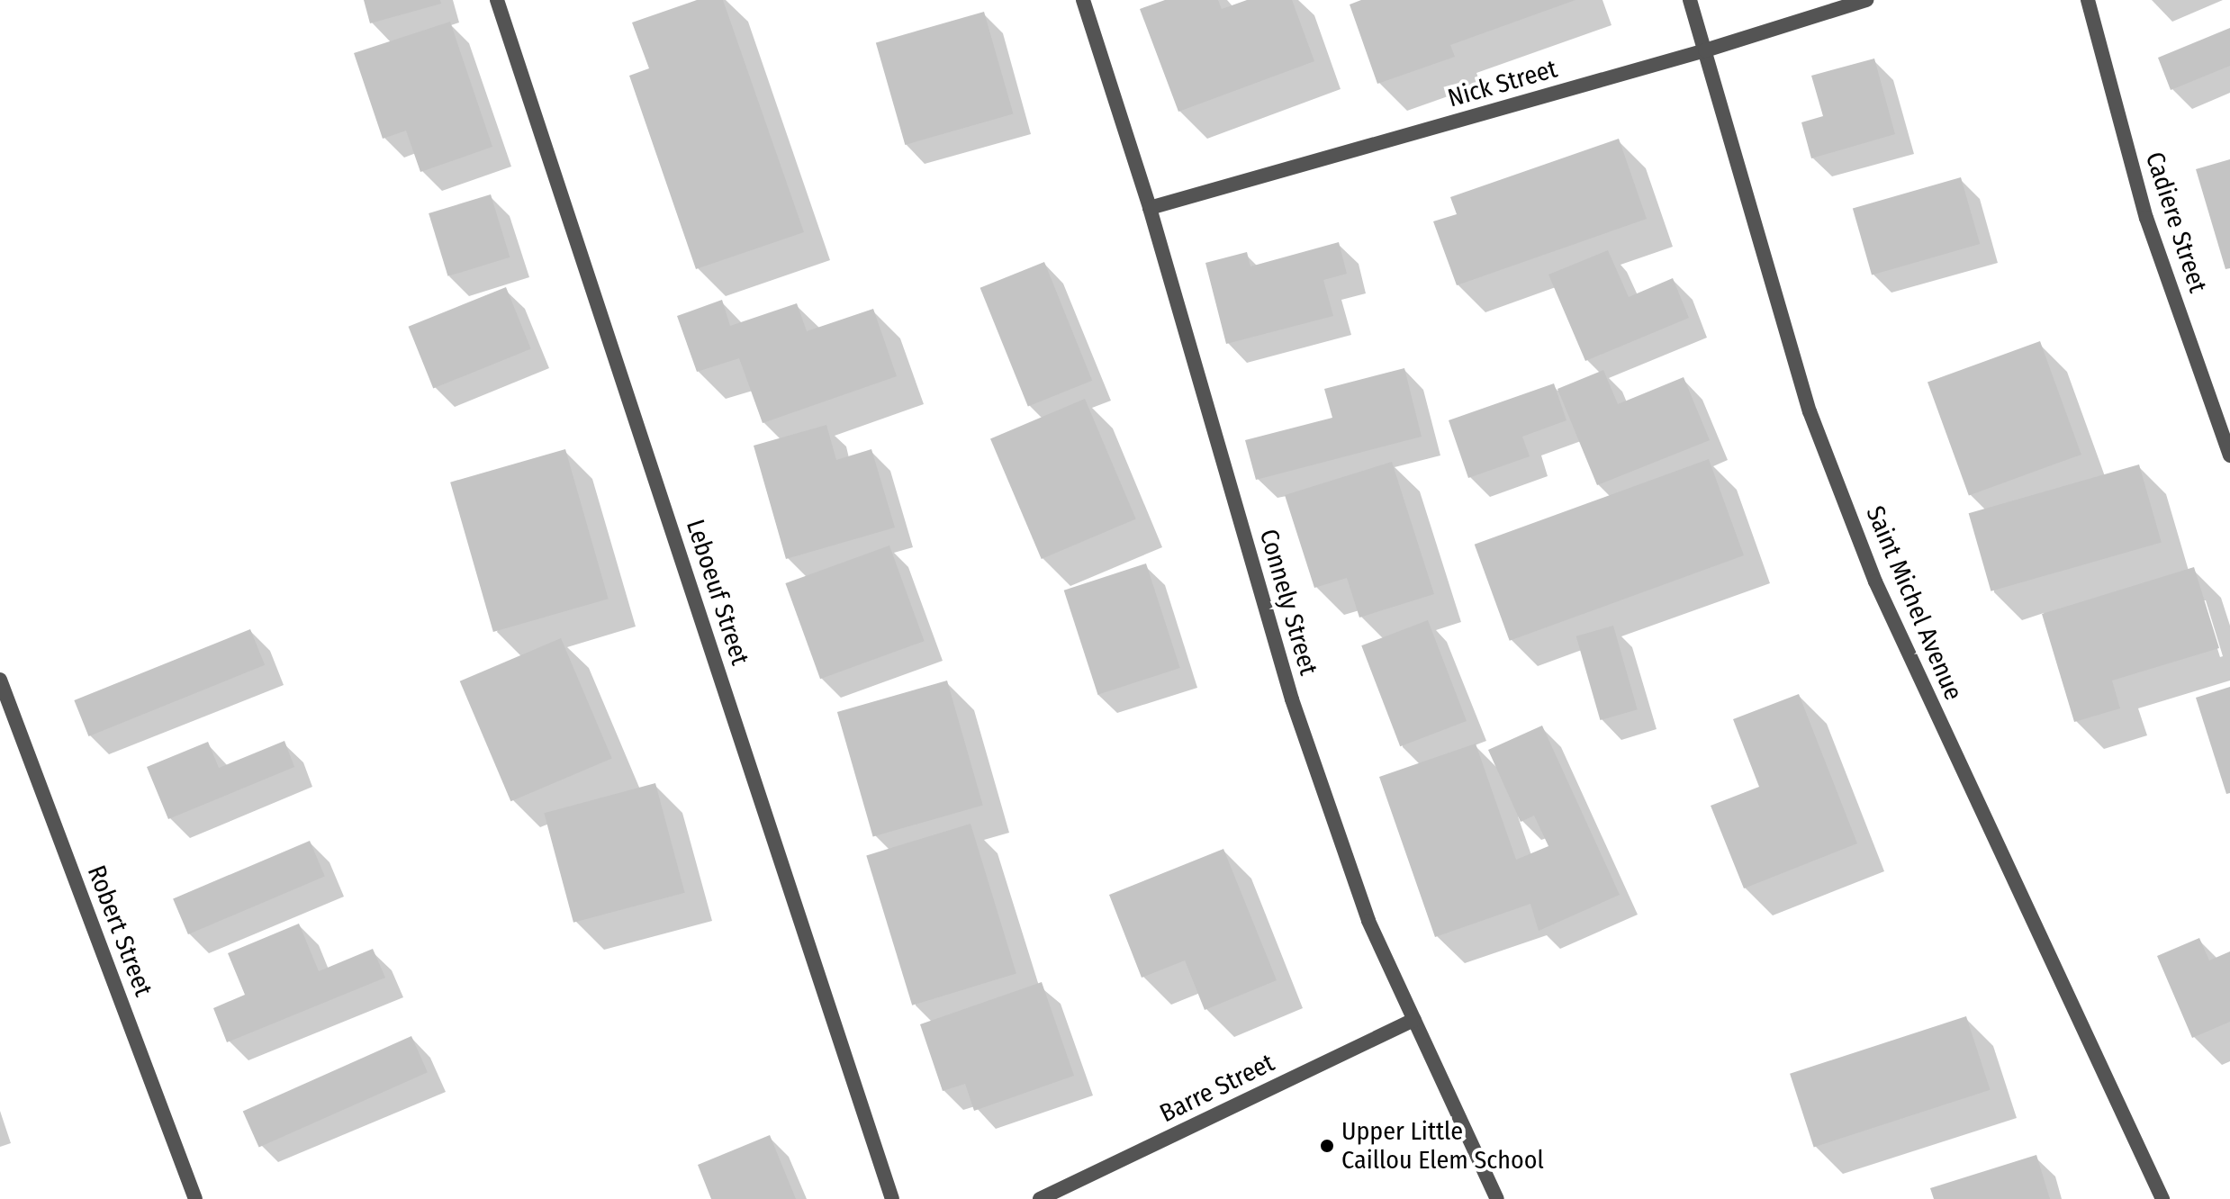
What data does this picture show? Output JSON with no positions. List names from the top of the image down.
{
  "streets": {
    "street": [
      "Nick Street",
      "Cadiere Street",
      "Leboeuf Street",
      "Connely Street",
      "Saint Michel Avenue",
      "Robert Street",
      "Barre Street"
    ]
  },
  "crossings": [
    ["Nick Street", "Connely Street"],
    ["Nick Street", "Saint Michel Avenue"],
    ["Connely Street", "Barre Street"]
  ],
  "places": ["Upper Little Caillou Elem School"]
}
